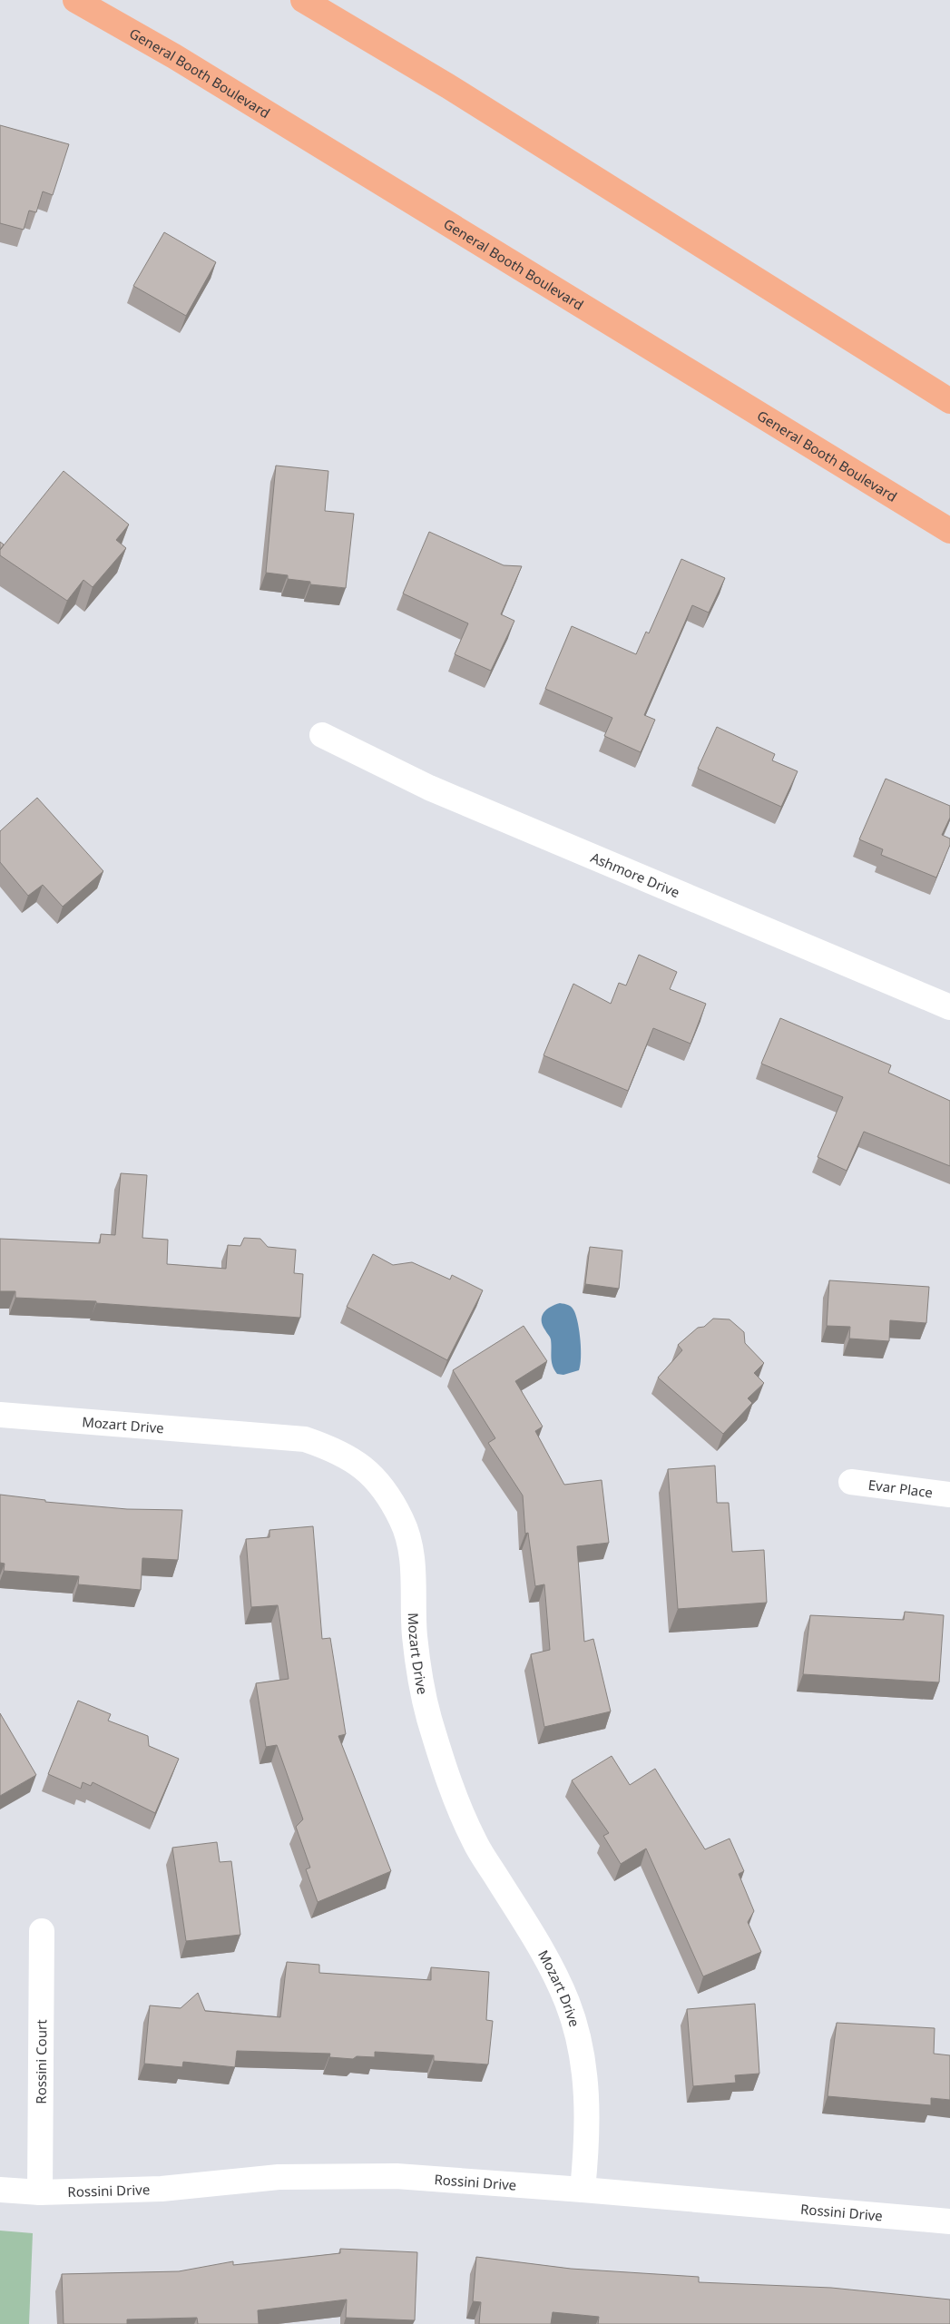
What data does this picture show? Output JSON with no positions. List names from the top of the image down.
{
  "streets": {
    "highway": ["General Booth Boulevard"],
    "street": [
      "Ashmore Drive",
      "Mozart Drive",
      "Evar Place",
      "Rossini Court",
      "Rossini Drive"
    ]
  },
  "crossings": [
    ["Mozart Drive", "Rossini Drive"],
    ["Rossini Court", "Rossini Drive"]
  ]
}
